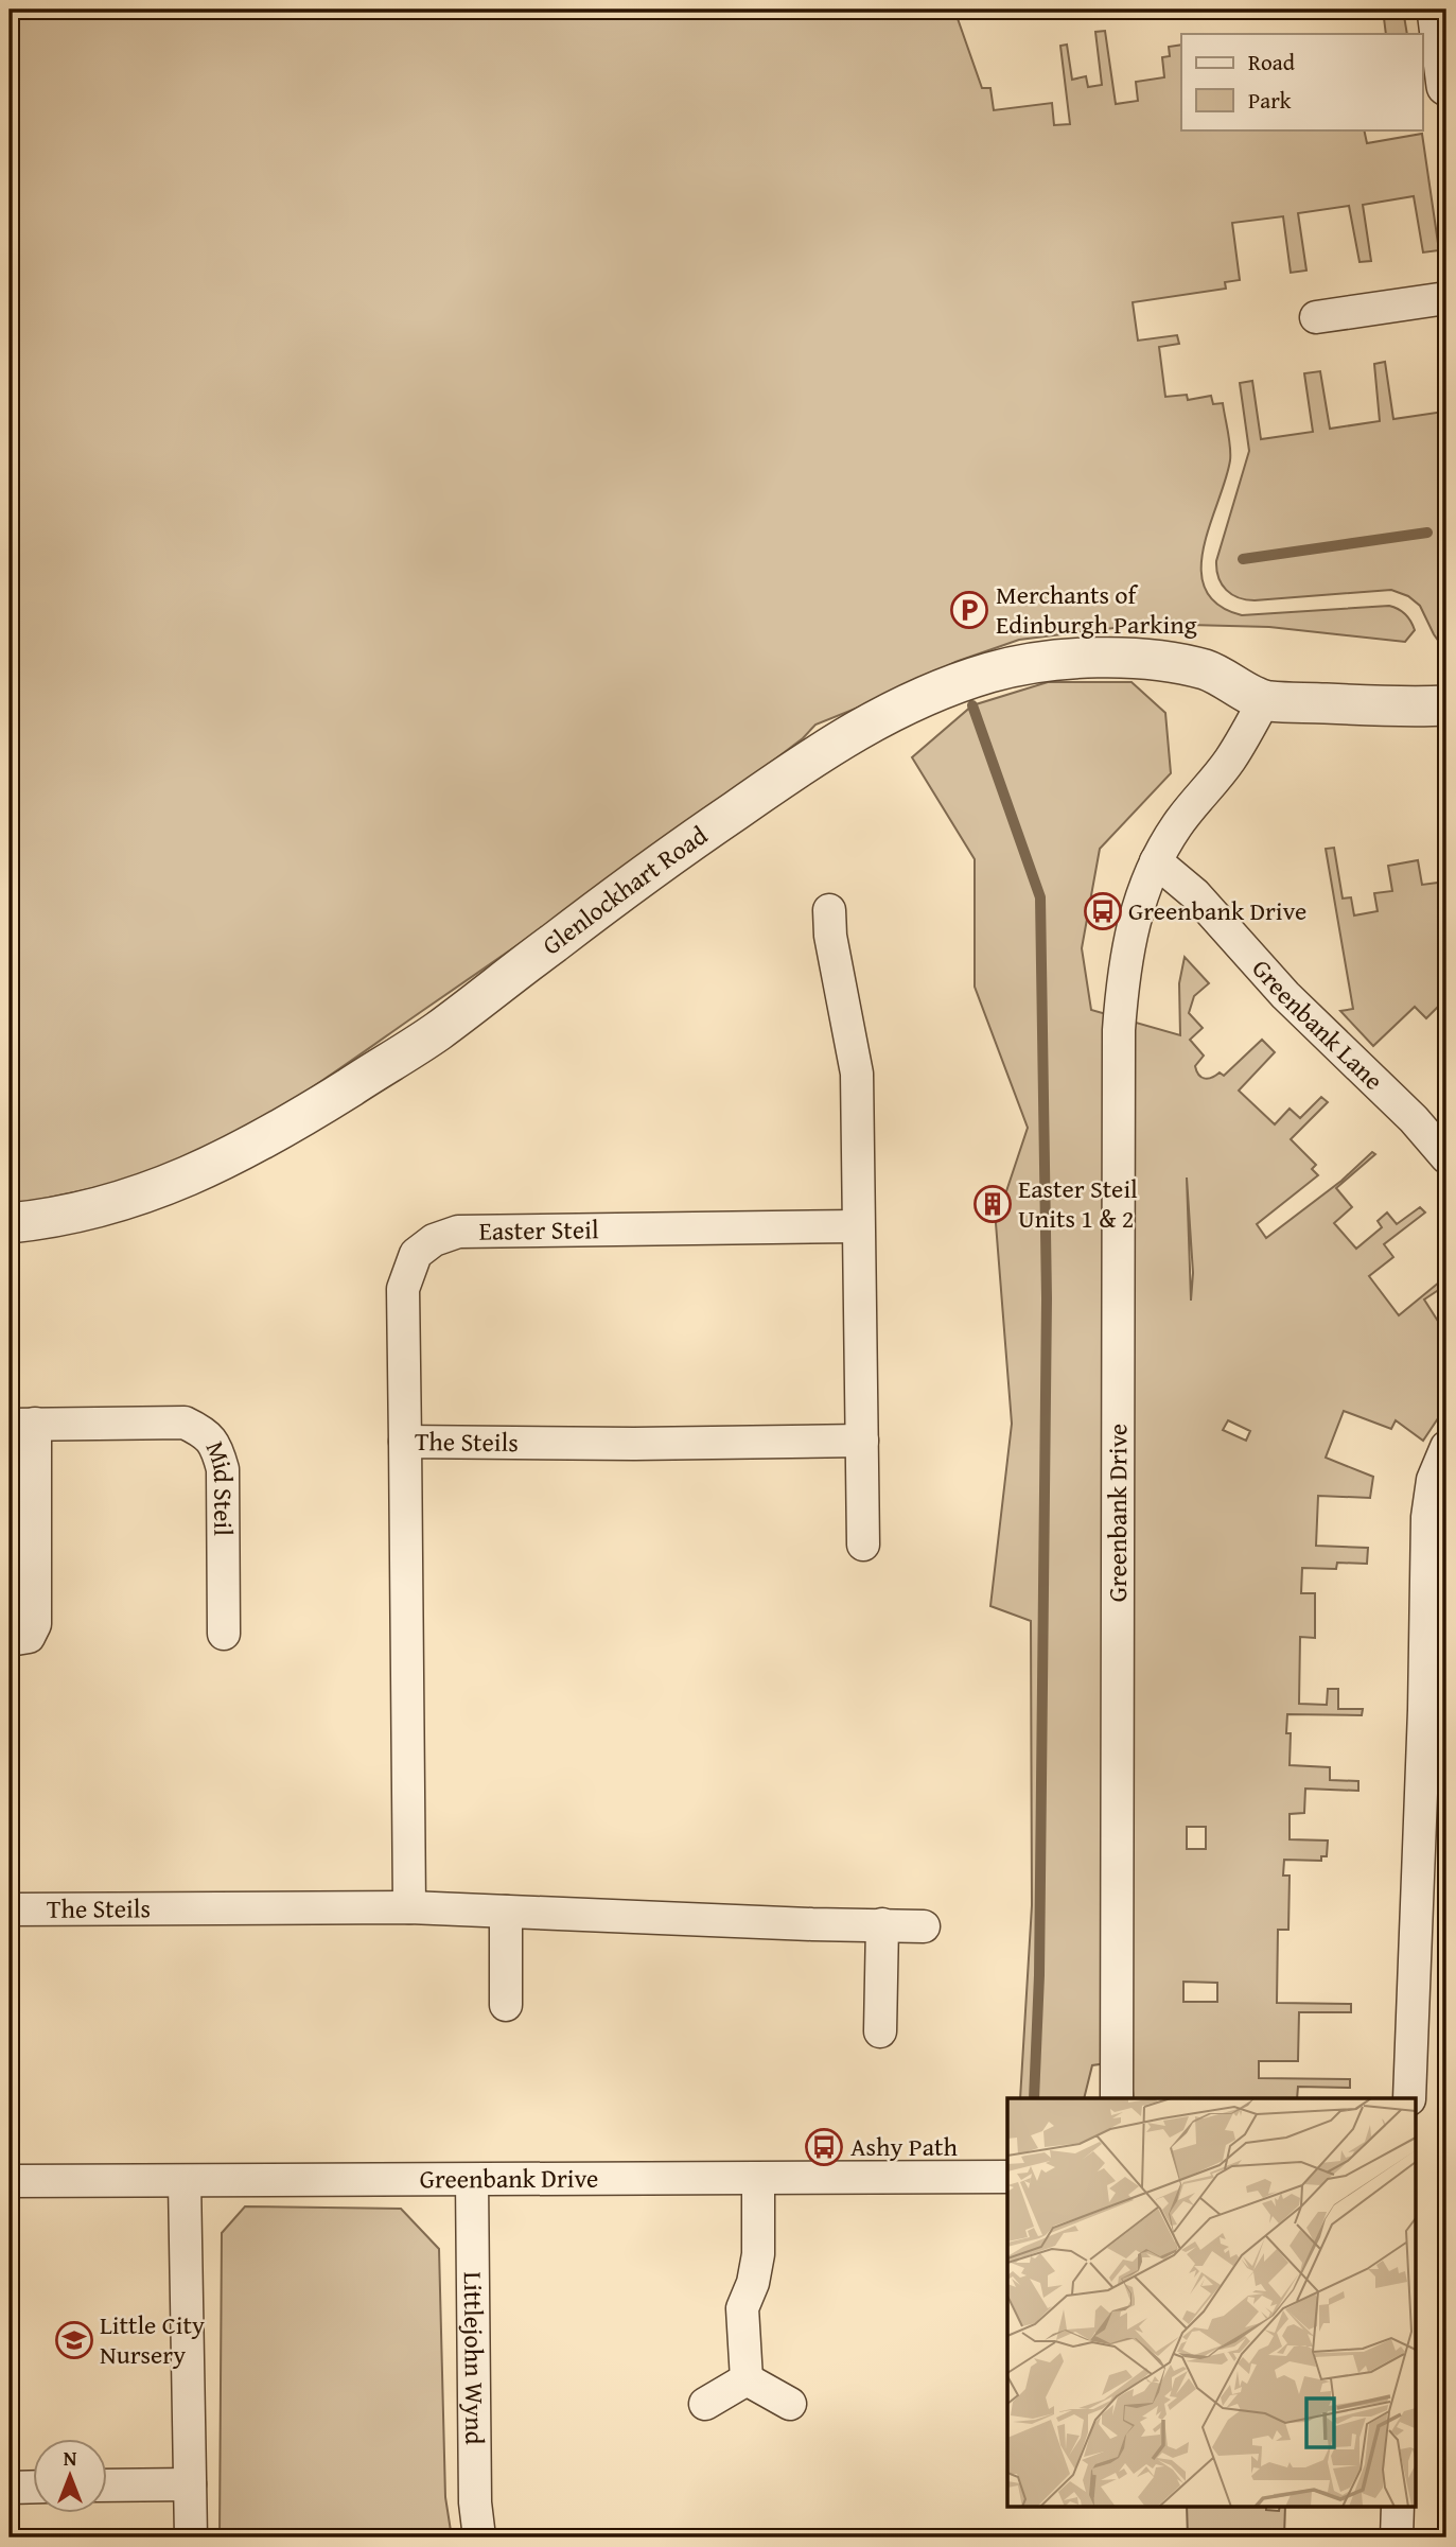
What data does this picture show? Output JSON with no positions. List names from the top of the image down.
{
  "streets": {
    "street": [
      "Glenlockhart Road",
      "Greenbank Lane",
      "Easter Steil",
      "The Steils",
      "Mid Steil",
      "Greenbank Drive",
      "Littlejohn Wynd"
    ]
  },
  "crossings": [
    ["Glenlockhart Road", "Greenbank Drive"],
    ["Greenbank Lane", "Greenbank Drive"],
    ["Easter Steil", "The Steils"],
    ["Greenbank Drive", "Littlejohn Wynd"]
  ],
  "places": {
    "parking": ["Merchants of Edinburgh Parking"],
    "bus stop": ["Greenbank Drive", "Ashy Path"],
    "building": ["Easter Steil Units 1 & 2"],
    "school or university": ["Little City Nursery"]
  },
  "legend": ["Road", "Park"],
  "north": "top"
}
